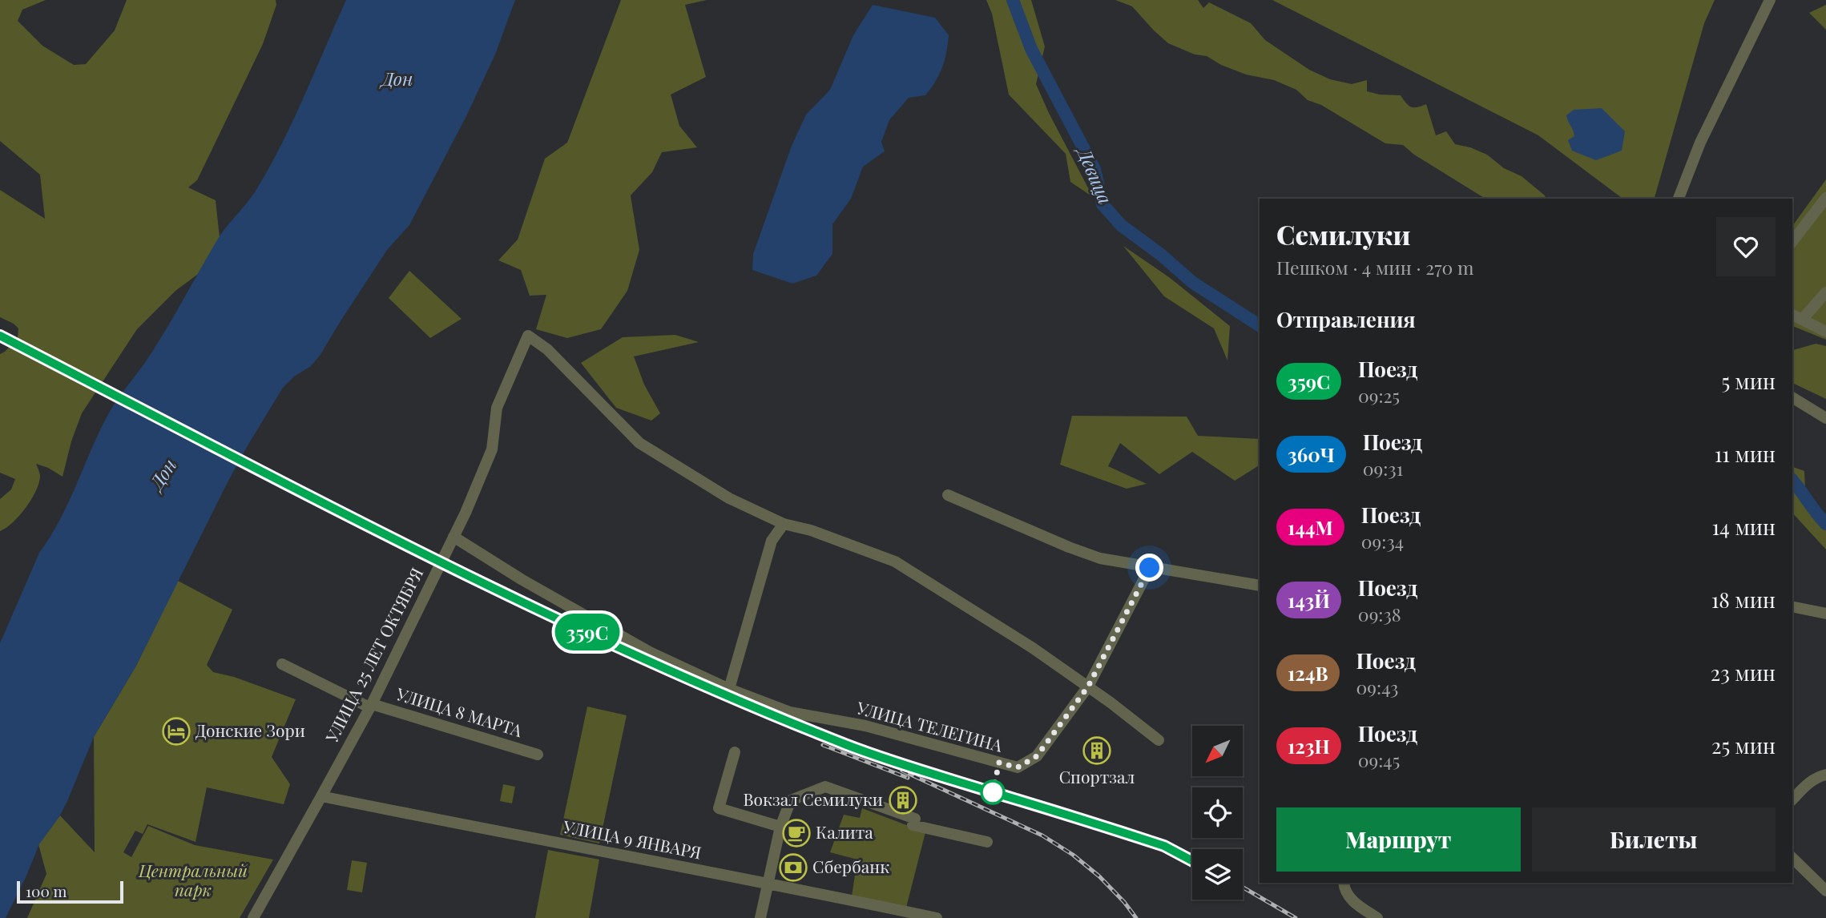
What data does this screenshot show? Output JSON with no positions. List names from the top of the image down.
{
  "streets": {
    "street": [
      "УЛИЦА 25 ЛЕТ ОКТЯБРЯ",
      "УЛИЦА 8 МАРТА",
      "УЛИЦА ТЕЛЕГИНА",
      "УЛИЦА 9 ЯНВАРЯ"
    ]
  },
  "crossings": [
    ["УЛИЦА 25 ЛЕТ ОКТЯБРЯ", "УЛИЦА 8 МАРТА"],
    ["УЛИЦА 25 ЛЕТ ОКТЯБРЯ", "УЛИЦА ТЕЛЕГИНА"],
    ["УЛИЦА 25 ЛЕТ ОКТЯБРЯ", "УЛИЦА 9 ЯНВАРЯ"]
  ],
  "water": ["Дон", "Девица"],
  "parks": ["Центральный парк"],
  "places": {
    "hotel": ["Донские Зори"],
    "building": ["Спортзал", "Вокзал Семилуки"],
    "cafe": ["Калита"],
    "bank": ["Сбербанк"]
  },
  "scale_bar": "100 m",
  "north": "bottom left",
  "page": {
    "on_map": "359С",
    "heading": [
      ["Семилуки", "Пешком · 4 мин · 270 m"],
      "Отправления"
    ],
    "list": [
      {
        "mark": "359С",
        "name": "Поезд",
        "note": "09:25",
        "value": "5 мин"
      },
      {
        "mark": "360Ч",
        "name": "Поезд",
        "note": "09:31",
        "value": "11 мин"
      },
      {
        "mark": "144М",
        "name": "Поезд",
        "note": "09:34",
        "value": "14 мин"
      },
      {
        "mark": "143Й",
        "name": "Поезд",
        "note": "09:38",
        "value": "18 мин"
      },
      {
        "mark": "124В",
        "name": "Поезд",
        "note": "09:43",
        "value": "23 мин"
      },
      {
        "mark": "123Н",
        "name": "Поезд",
        "note": "09:45",
        "value": "25 мин"
      }
    ],
    "buttons": ["Маршрут", "Билеты"],
    "scale": "100 m"
  }
}
